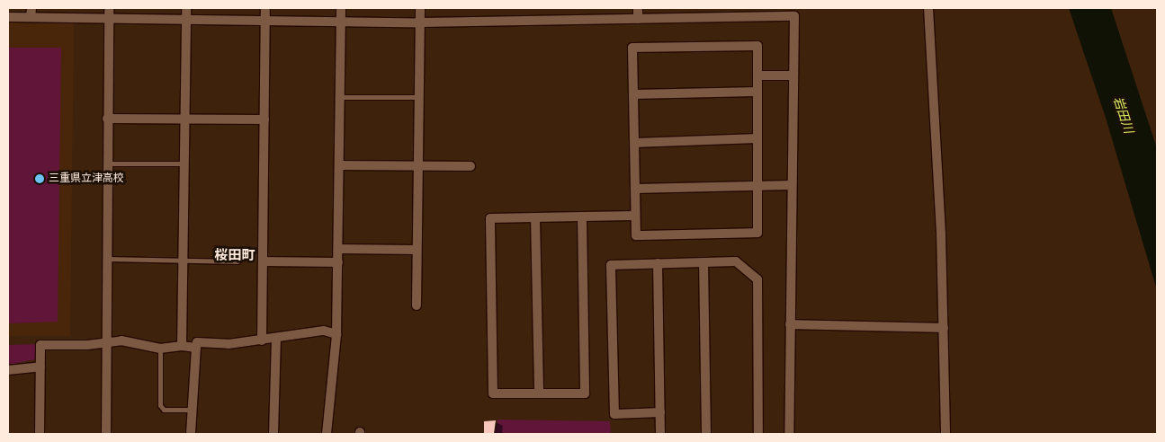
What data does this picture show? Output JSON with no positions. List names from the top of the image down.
{
  "districts": ["桜田町"],
  "water": ["岩田川"],
  "places": ["三重県立津高校"]
}
